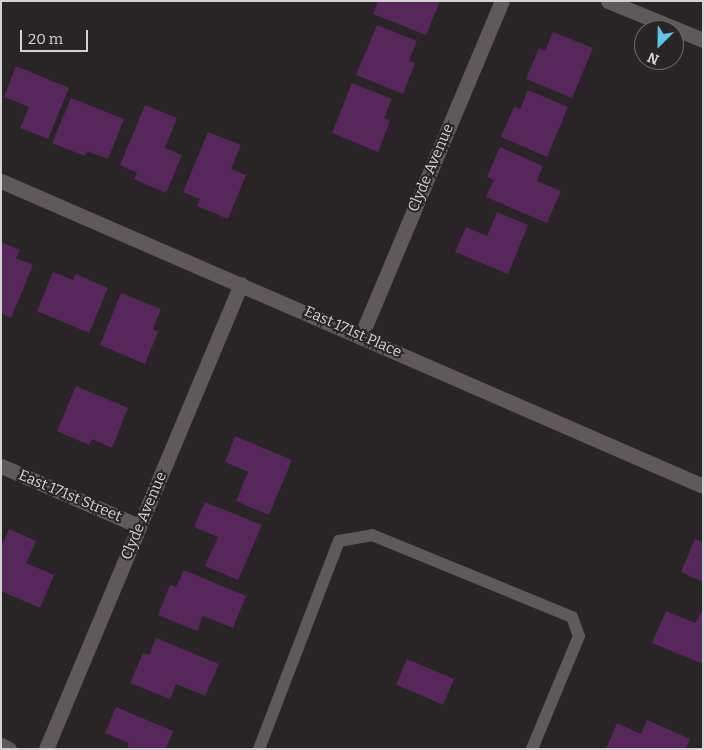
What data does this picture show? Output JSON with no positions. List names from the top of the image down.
{
  "streets": {
    "street": ["Clyde Avenue", "East 171st Place", "East 171st Street"]
  },
  "crossings": [
    ["Clyde Avenue", "East 171st Place"],
    ["Clyde Avenue", "East 171st Street"]
  ],
  "scale_bar": "20 m",
  "north": "bottom left"
}
